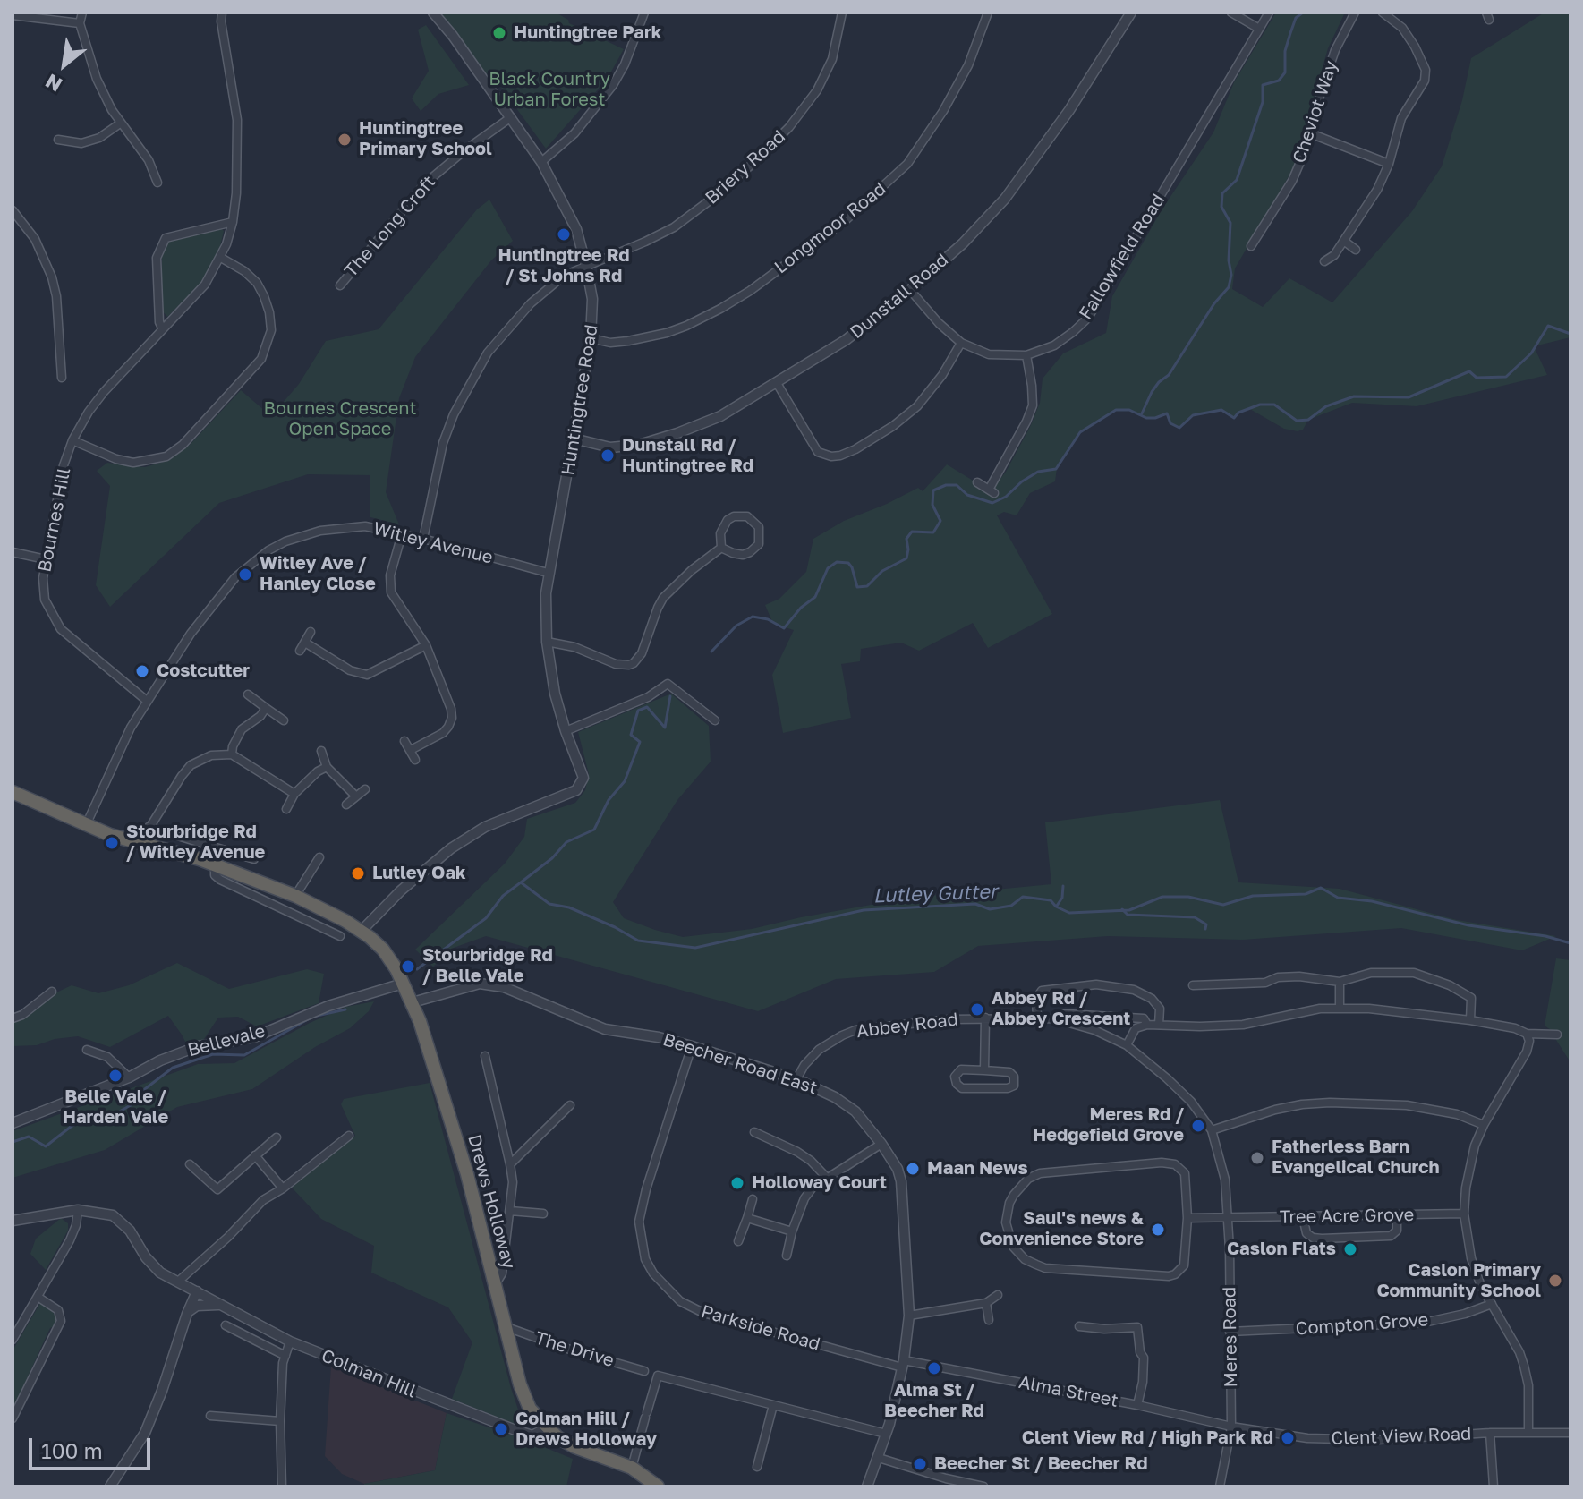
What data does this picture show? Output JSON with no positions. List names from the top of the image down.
{
  "streets": {
    "highway": ["Drews Holloway"],
    "street": [
      "Cheviot Way",
      "Briery Road",
      "The Long Croft",
      "Longmoor Road",
      "Fallowfield Road",
      "Dunstall Road",
      "Huntingtree Road",
      "Bournes Hill",
      "Witley Avenue",
      "Abbey Road",
      "Bellevale",
      "Beecher Road East",
      "Tree Acre Grove",
      "Compton Grove",
      "Parkside Road",
      "Meres Road",
      "The Drive",
      "Colman Hill",
      "Alma Street",
      "Clent View Road"
    ]
  },
  "crossings": [
    ["Briery Road", "Huntingtree Road"],
    ["Briery Road", "Witley Avenue"],
    ["The Long Croft", "Huntingtree Road"],
    ["Longmoor Road", "Huntingtree Road"],
    ["Fallowfield Road", "Dunstall Road"],
    ["Dunstall Road", "Huntingtree Road"],
    ["Huntingtree Road", "Witley Avenue"],
    ["Huntingtree Road", "Drews Holloway"],
    ["Bournes Hill", "Witley Avenue"],
    ["Witley Avenue", "Drews Holloway"],
    ["Abbey Road", "Beecher Road East"],
    ["Abbey Road", "Meres Road"],
    ["Bellevale", "Drews Holloway"],
    ["Beecher Road East", "Drews Holloway"],
    ["Beecher Road East", "Parkside Road"],
    ["Beecher Road East", "Alma Street"],
    ["Drews Holloway", "The Drive"],
    ["Drews Holloway", "Colman Hill"],
    ["Tree Acre Grove", "Meres Road"],
    ["Compton Grove", "Meres Road"],
    ["Parkside Road", "Alma Street"],
    ["Meres Road", "Alma Street"],
    ["Meres Road", "Clent View Road"],
    ["Alma Street", "Clent View Road"]
  ],
  "water": ["Lutley Gutter"],
  "parks": ["Black Country Urban Forest", "Bournes Crescent Open Space"],
  "places": [
    "Huntingtree Park",
    "Huntingtree Primary School",
    "Huntingtree Rd / St Johns Rd",
    "Dunstall Rd / Huntingtree Rd",
    "Witley Ave / Hanley Close",
    "Costcutter",
    "Stourbridge Rd / Witley Avenue",
    "Lutley Oak",
    "Stourbridge Rd / Belle Vale",
    "Abbey Rd / Abbey Crescent",
    "Belle Vale / Harden Vale",
    "Meres Rd / Hedgefield Grove",
    "Fatherless Barn Evangelical Church",
    "Maan News",
    "Holloway Court",
    "Saul's news & Convenience Store",
    "Caslon Flats",
    "Caslon Primary Community School",
    "Alma St / Beecher Rd",
    "Colman Hill / Drews Holloway",
    "Clent View Rd / High Park Rd",
    "Beecher St / Beecher Rd"
  ],
  "scale_bar": "100 m",
  "north": "bottom left"
}
